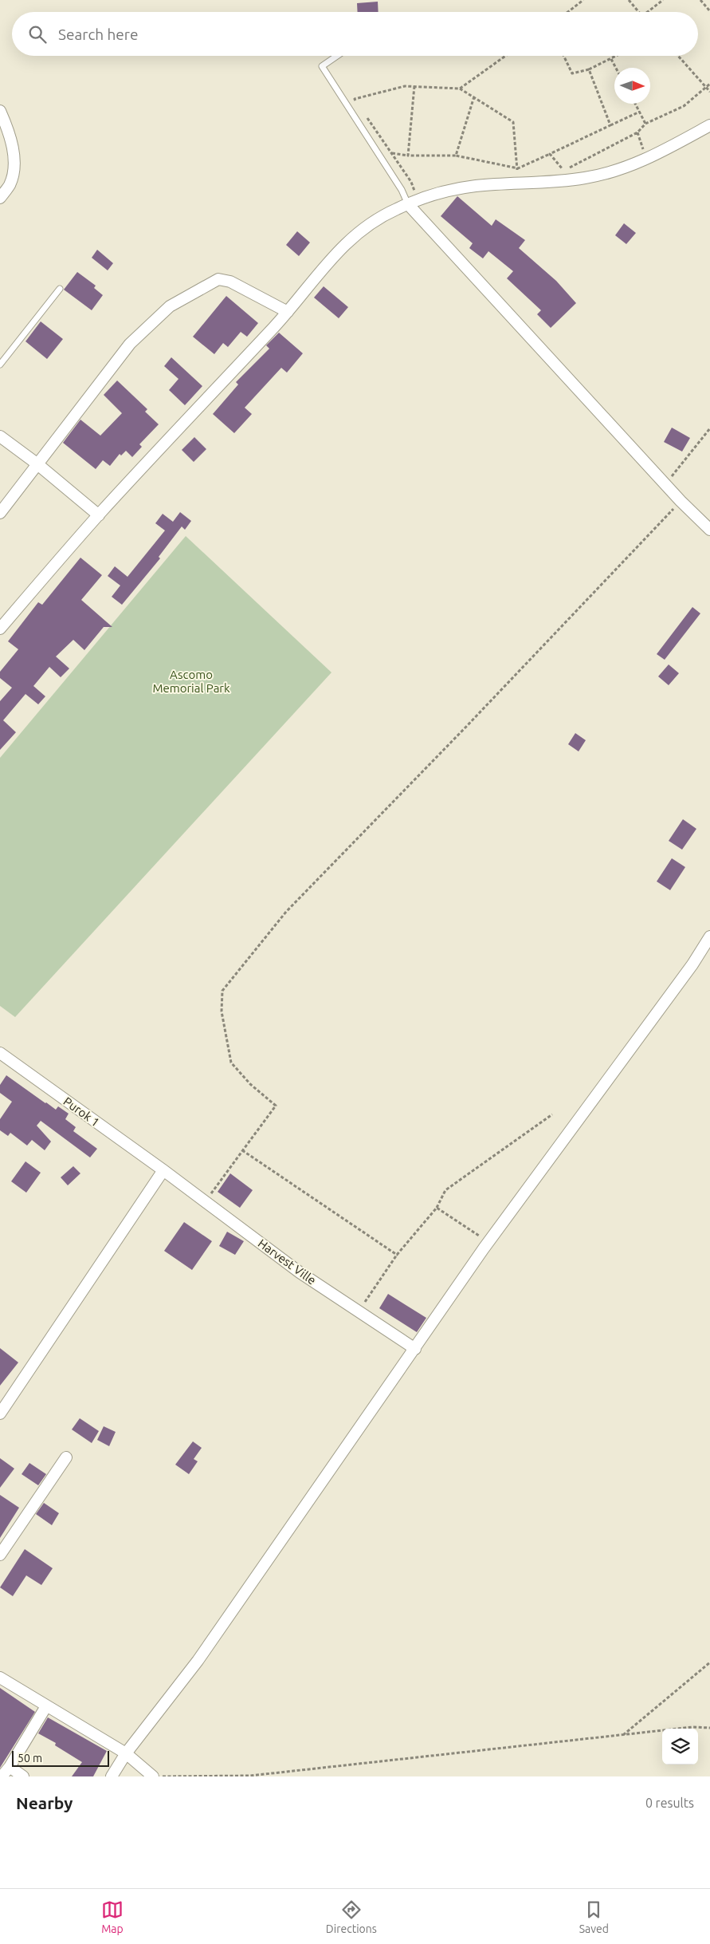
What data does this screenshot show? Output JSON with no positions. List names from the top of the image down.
{
  "streets": {
    "street": ["Purok 1", "Harvest Ville"]
  },
  "crossings": [
    ["Purok 1", "Harvest Ville"]
  ],
  "parks": ["Ascomo Memorial Park"],
  "scale_bar": "50 m",
  "north": "right",
  "page": {
    "search": "Search here",
    "scale": "50 m",
    "heading": ["Nearby", "0 results"],
    "nav": ["Map", "Directions", "Saved"]
  }
}
